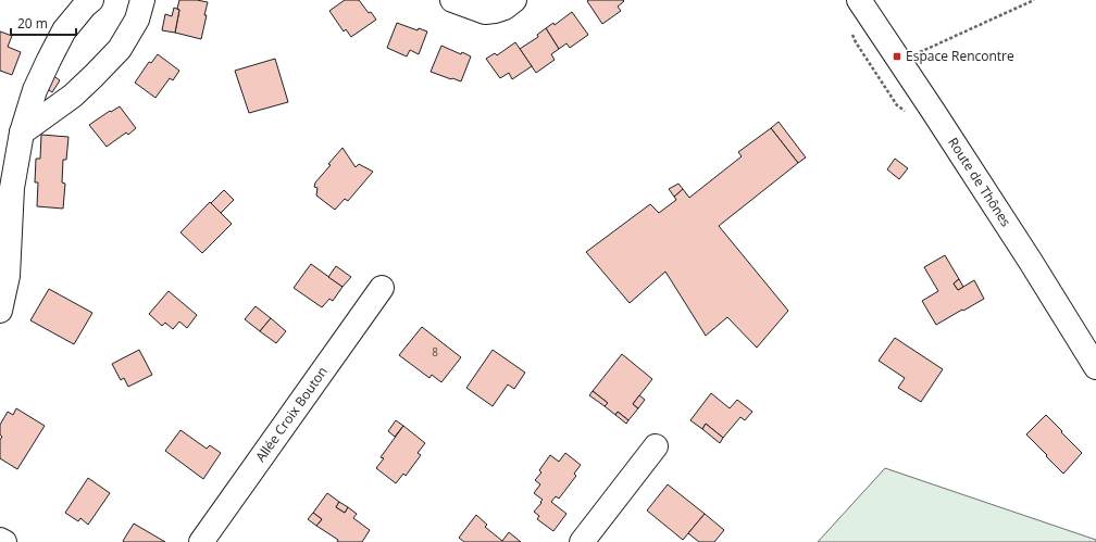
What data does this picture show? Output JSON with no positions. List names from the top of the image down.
{
  "streets": {
    "street": ["Route de Thônes", "Allée Croix Bouton"]
  },
  "places": {
    "transit": ["Espace Rencontre"]
  },
  "house_numbers": ["8"],
  "scale_bar": "20 m"
}
